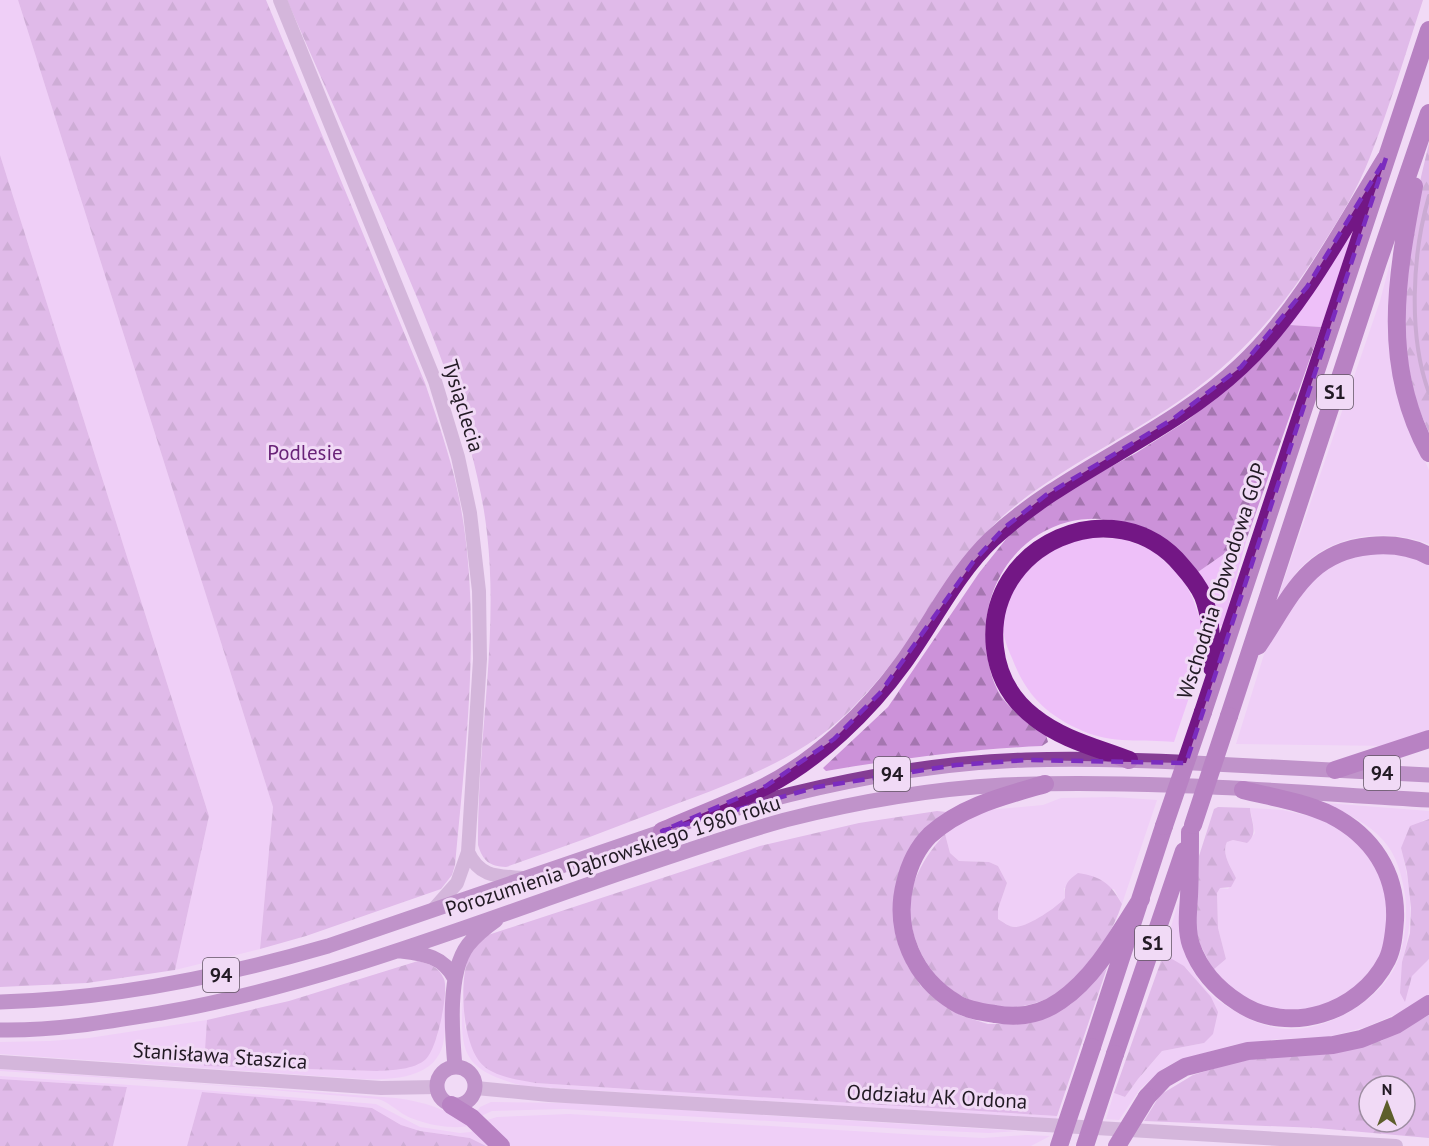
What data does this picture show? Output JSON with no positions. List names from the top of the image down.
{
  "streets": {
    "highway": ["S1", "Wschodnia Obwodowa GOP"],
    "main road": ["94", "Porozumienia Dąbrowskiego 1980 roku"],
    "street": ["Tysiąclecia", "Stanisława Staszica", "Oddziału AK Ordona"]
  },
  "crossings": [
    ["Tysiąclecia", "Porozumienia Dąbrowskiego 1980 roku"],
    ["Stanisława Staszica", "Oddziału AK Ordona"]
  ],
  "parks": ["Podlesie"],
  "north": "top"
}
